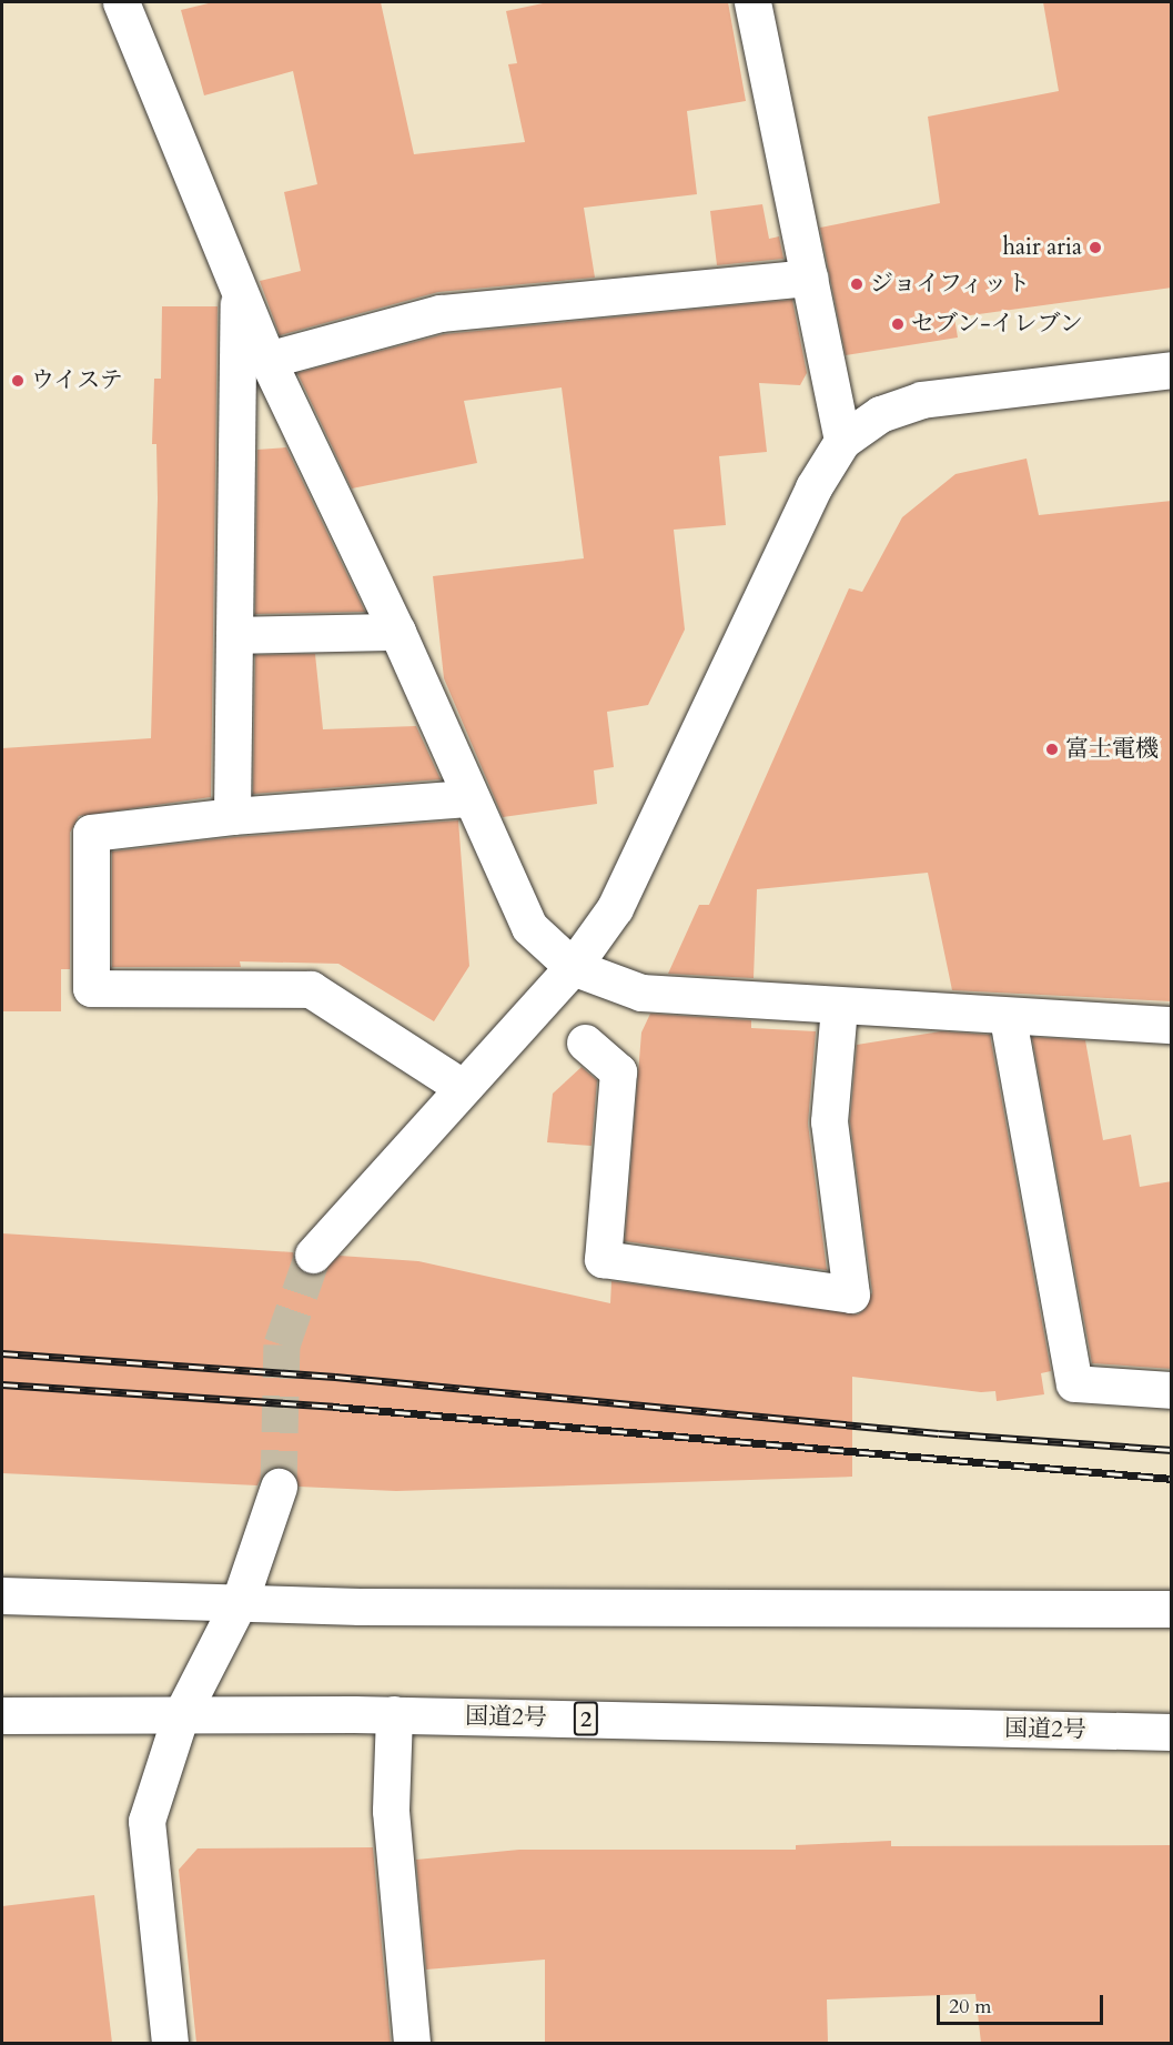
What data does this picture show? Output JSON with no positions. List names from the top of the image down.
{
  "streets": {
    "main road": ["国道2号", "2"]
  },
  "places": [
    "hair aria",
    "ジョイフィット",
    "セブン-イレブン",
    "ウイステ",
    "富士電機"
  ],
  "scale_bar": "20 m"
}
